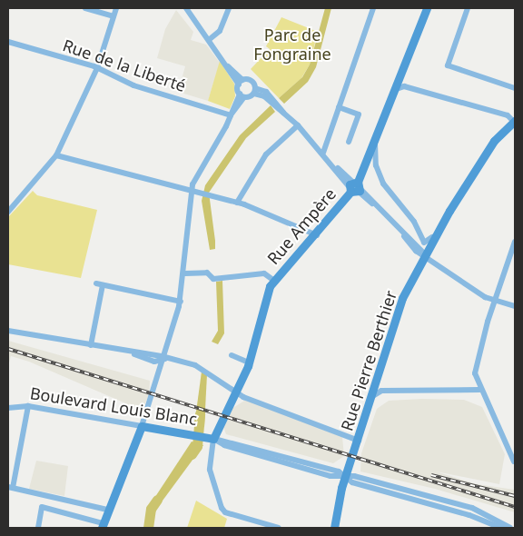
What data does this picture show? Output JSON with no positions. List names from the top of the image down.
{
  "streets": {
    "street": [
      "Rue de la Liberté",
      "Rue Ampère",
      "Rue Pierre Berthier",
      "Boulevard Louis Blanc"
    ]
  },
  "crossings": [
    ["Rue Ampère", "Boulevard Louis Blanc"],
    ["Rue Pierre Berthier", "Boulevard Louis Blanc"]
  ],
  "parks": ["Parc de Fongraine"]
}
